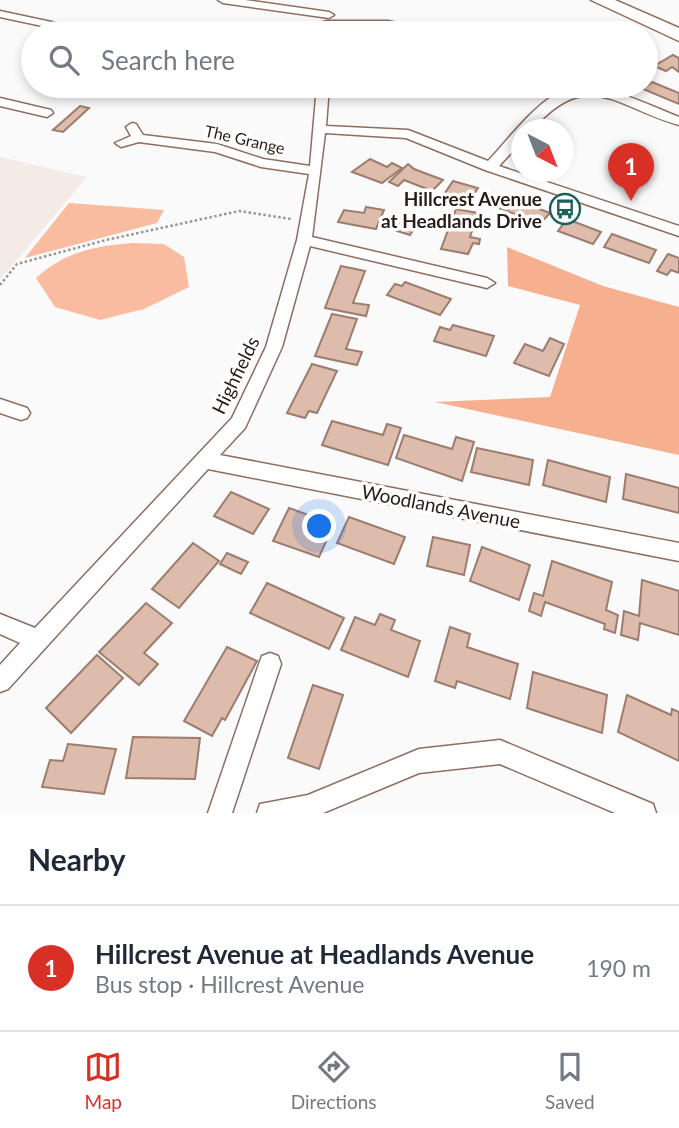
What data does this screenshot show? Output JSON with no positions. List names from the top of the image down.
{
  "streets": {
    "street": ["The Grange", "Highfields", "Woodlands Avenue"]
  },
  "crossings": [
    ["The Grange", "Highfields"],
    ["Highfields", "Woodlands Avenue"]
  ],
  "places": {
    "bus stop": ["Hillcrest Avenue at Headlands Drive"]
  },
  "north": "bottom right",
  "page": {
    "search": "Search here",
    "pins": "1",
    "heading": "Nearby",
    "list": [
      {
        "mark": "1",
        "name": "Hillcrest Avenue at Headlands Avenue",
        "note": "Bus stop · Hillcrest Avenue",
        "value": "190 m"
      }
    ],
    "nav": ["Map", "Directions", "Saved"]
  }
}
